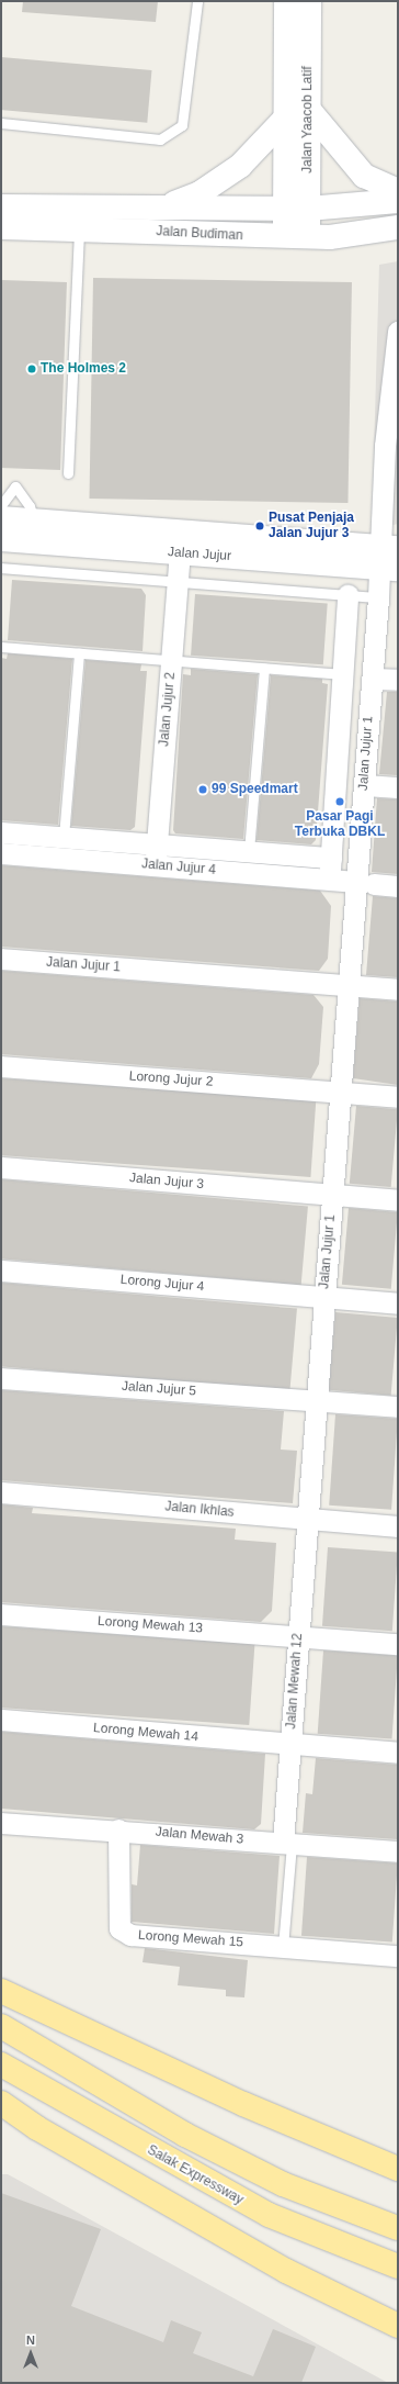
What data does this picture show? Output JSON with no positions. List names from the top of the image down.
{
  "streets": {
    "highway": ["Salak Expressway"],
    "street": [
      "Jalan Yaacob Latif",
      "Jalan Budiman",
      "Jalan Jujur",
      "Jalan Jujur 2",
      "Jalan Jujur 1",
      "Jalan Jujur 4",
      "Lorong Jujur 2",
      "Jalan Jujur 3",
      "Lorong Jujur 4",
      "Jalan Jujur 5",
      "Jalan Ikhlas",
      "Lorong Mewah 13",
      "Jalan Mewah 12",
      "Lorong Mewah 14",
      "Jalan Mewah 3",
      "Lorong Mewah 15"
    ]
  },
  "crossings": [
    ["Jalan Yaacob Latif", "Jalan Budiman"],
    ["Jalan Jujur", "Jalan Jujur 2"],
    ["Jalan Jujur", "Jalan Jujur 1"],
    ["Jalan Jujur 2", "Jalan Jujur 4"],
    ["Jalan Jujur 1", "Jalan Jujur 4"],
    ["Jalan Jujur 1", "Lorong Jujur 2"],
    ["Jalan Jujur 1", "Jalan Jujur 3"],
    ["Jalan Jujur 1", "Lorong Jujur 4"],
    ["Jalan Jujur 1", "Jalan Jujur 5"],
    ["Jalan Jujur 1", "Jalan Ikhlas"],
    ["Jalan Jujur 1", "Jalan Mewah 12"],
    ["Jalan Ikhlas", "Jalan Mewah 12"],
    ["Lorong Mewah 13", "Jalan Mewah 12"],
    ["Jalan Mewah 12", "Lorong Mewah 14"],
    ["Jalan Mewah 12", "Jalan Mewah 3"],
    ["Jalan Mewah 3", "Lorong Mewah 15"]
  ],
  "places": [
    "The Holmes 2",
    "Pusat Penjaja Jalan Jujur 3",
    "99 Speedmart",
    "Pasar Pagi Terbuka DBKL"
  ],
  "north": "top"
}
